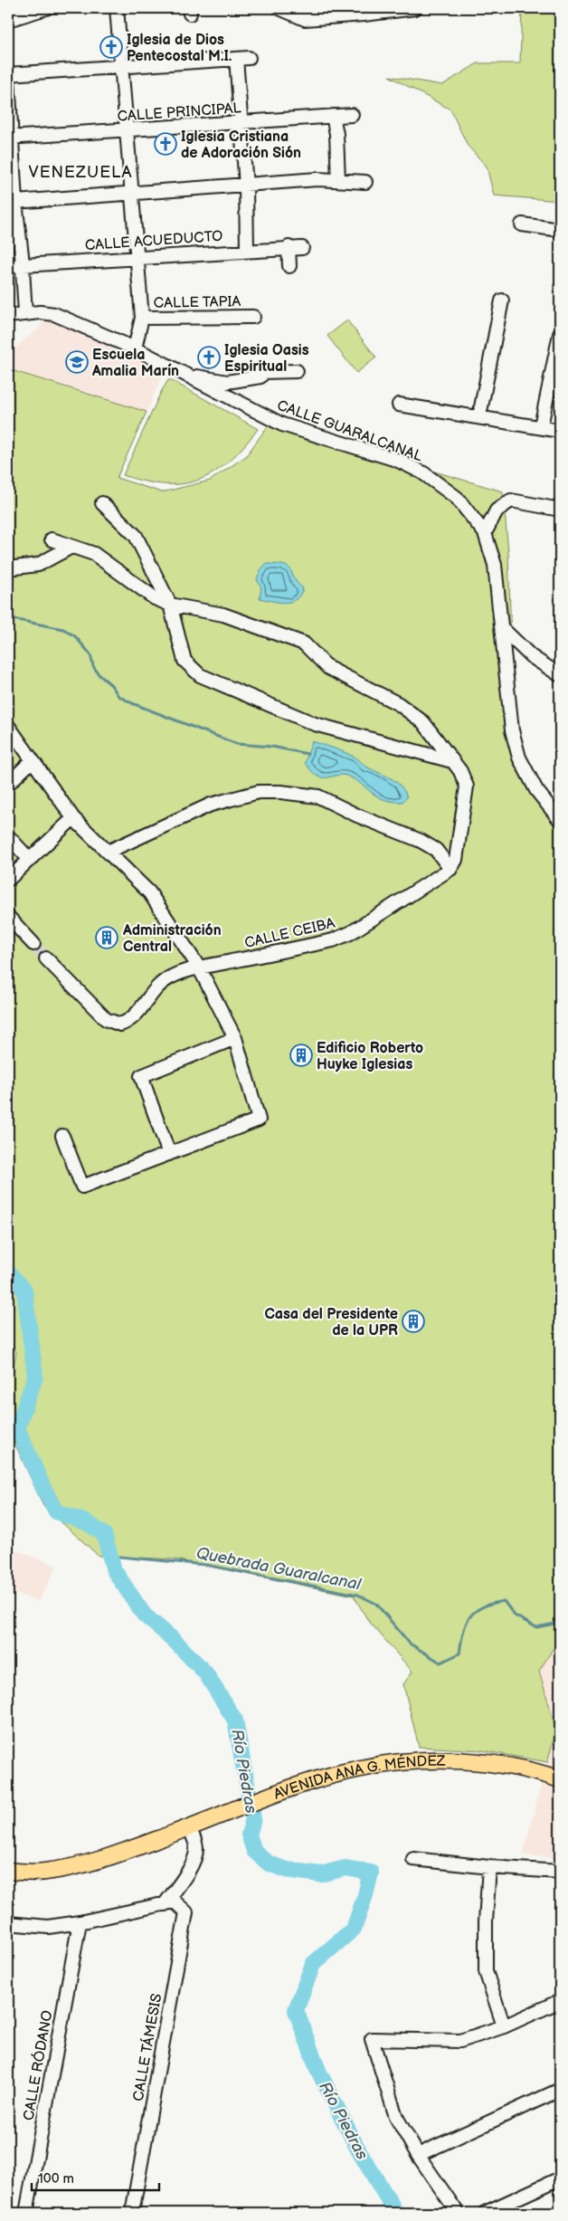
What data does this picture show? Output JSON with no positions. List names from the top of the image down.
{
  "streets": {
    "main road": ["AVENIDA ANA G. MÉNDEZ"],
    "street": [
      "CALLE PRINCIPAL",
      "CALLE ACUEDUCTO",
      "CALLE TAPIA",
      "CALLE GUARALCANAL",
      "CALLE CEIBA",
      "CALLE TÁMESIS",
      "CALLE RÓDANO"
    ]
  },
  "districts": ["VENEZUELA"],
  "water": ["Quebrada Guaralcanal", "Río Piedras"],
  "places": {
    "church": ["Iglesia de Dios Pentecostal M.I.", "Iglesia Cristiana de Adoración Sión", "Iglesia Oasis Espiritual"],
    "school or university": ["Escuela Amalia Marín"],
    "building": ["Administración Central", "Edificio Roberto Huyke Iglesias", "Casa del Presidente de la UPR"]
  },
  "scale_bar": "100 m"
}
